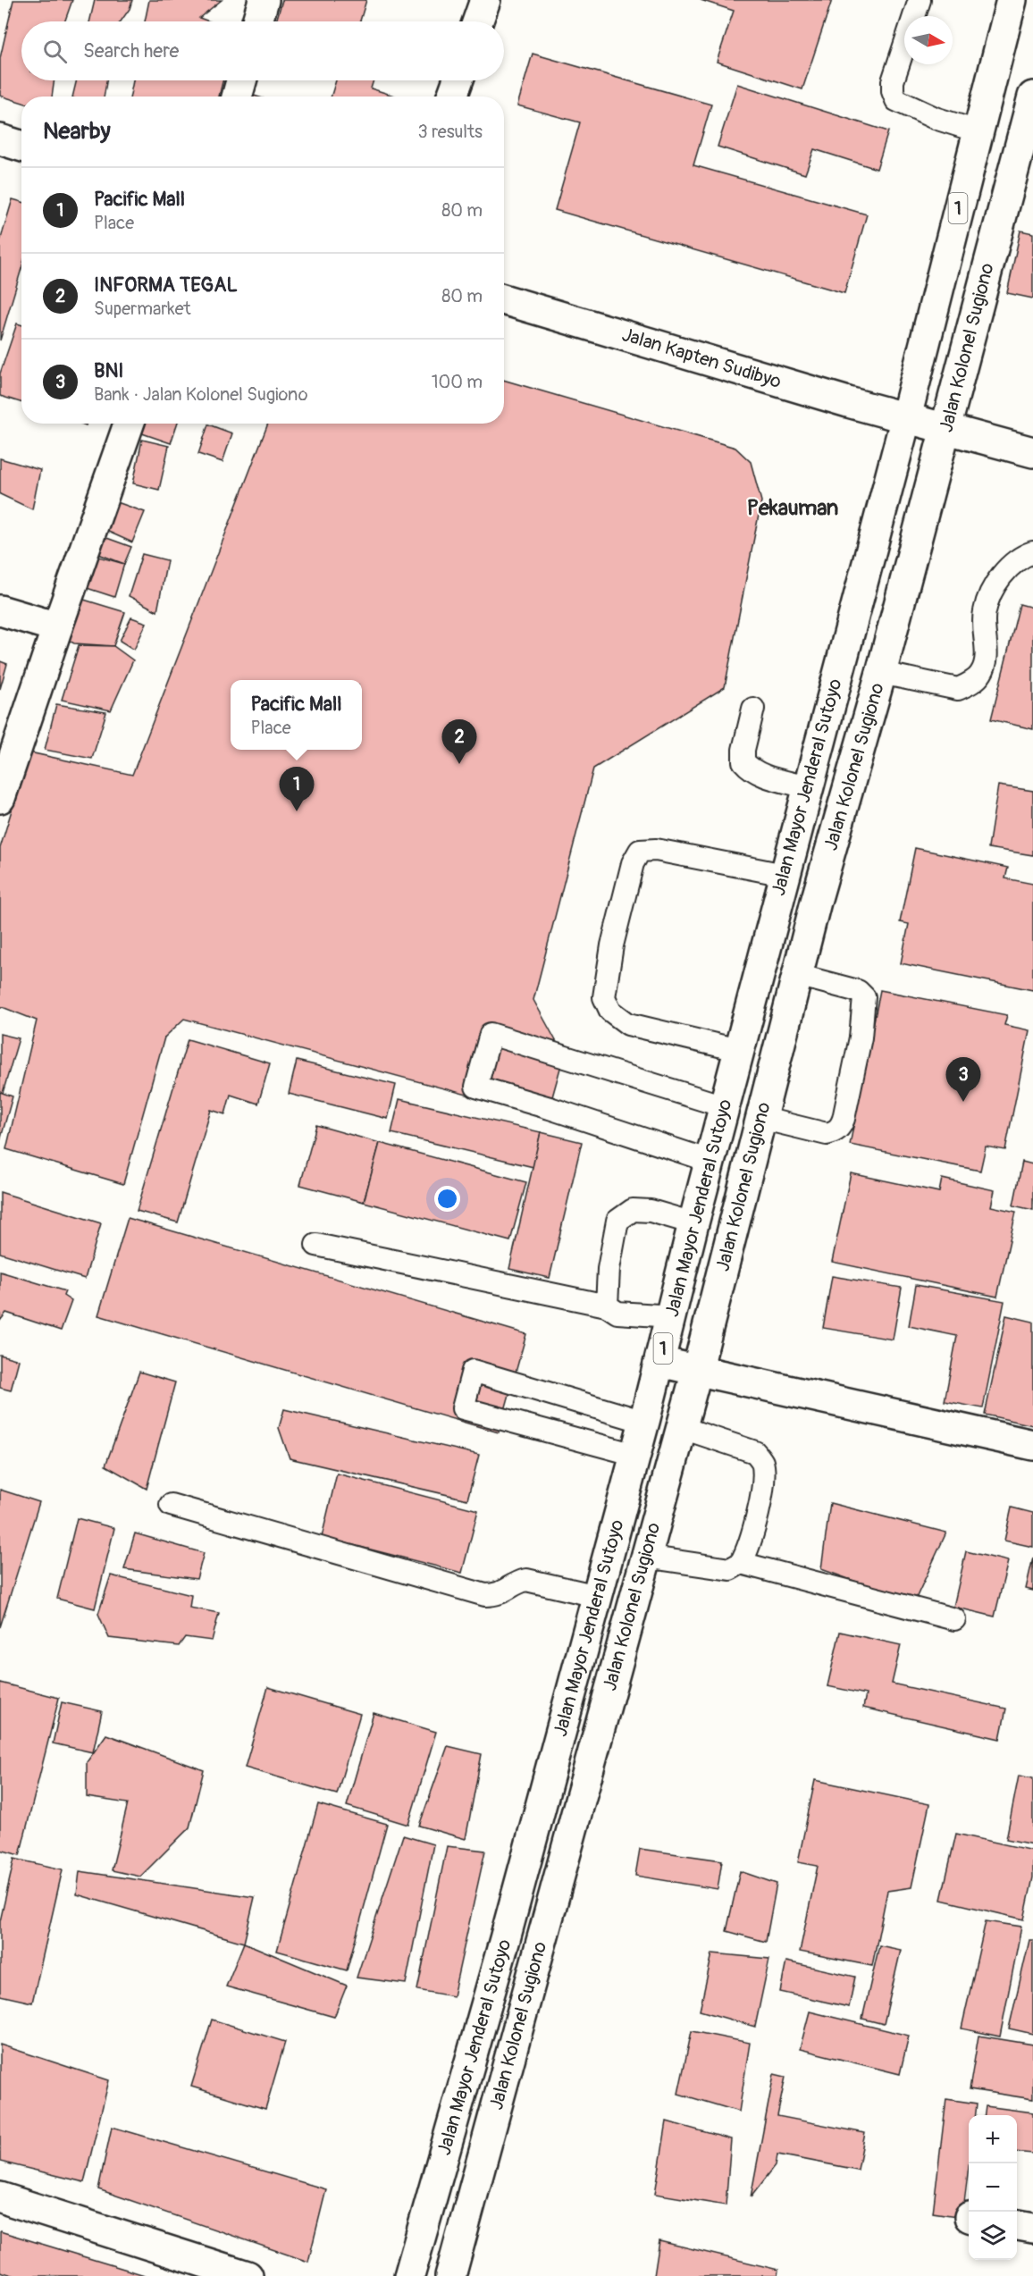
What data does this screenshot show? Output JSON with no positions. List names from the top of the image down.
{
  "streets": {
    "main road": [
      "1",
      "Jalan Kolonel Sugiono",
      "Jalan Kapten Sudibyo",
      "Jalan Mayor Jenderal Sutoyo"
    ]
  },
  "crossings": [
    ["1", "Jalan Kapten Sudibyo"],
    ["1", "Jalan Mayor Jenderal Sutoyo"],
    ["Jalan Kolonel Sugiono", "Jalan Kapten Sudibyo"],
    ["Jalan Kapten Sudibyo", "Jalan Mayor Jenderal Sutoyo"]
  ],
  "districts": ["Pekauman"],
  "north": "right",
  "page": {
    "search": "Search here",
    "heading": ["Nearby", "3 results"],
    "list": [
      {
        "mark": "1",
        "name": "Pacific Mall",
        "note": "Place",
        "value": "80 m"
      },
      {
        "mark": "2",
        "name": "INFORMA TEGAL",
        "note": "Supermarket",
        "value": "80 m"
      },
      {
        "mark": "3",
        "name": "BNI",
        "note": "Bank · Jalan Kolonel Sugiono",
        "value": "100 m"
      }
    ],
    "popup": ["Pacific Mall", "Place"],
    "pins": ["2", "1", "3"],
    "map_buttons": ["+", "−"]
  }
}
